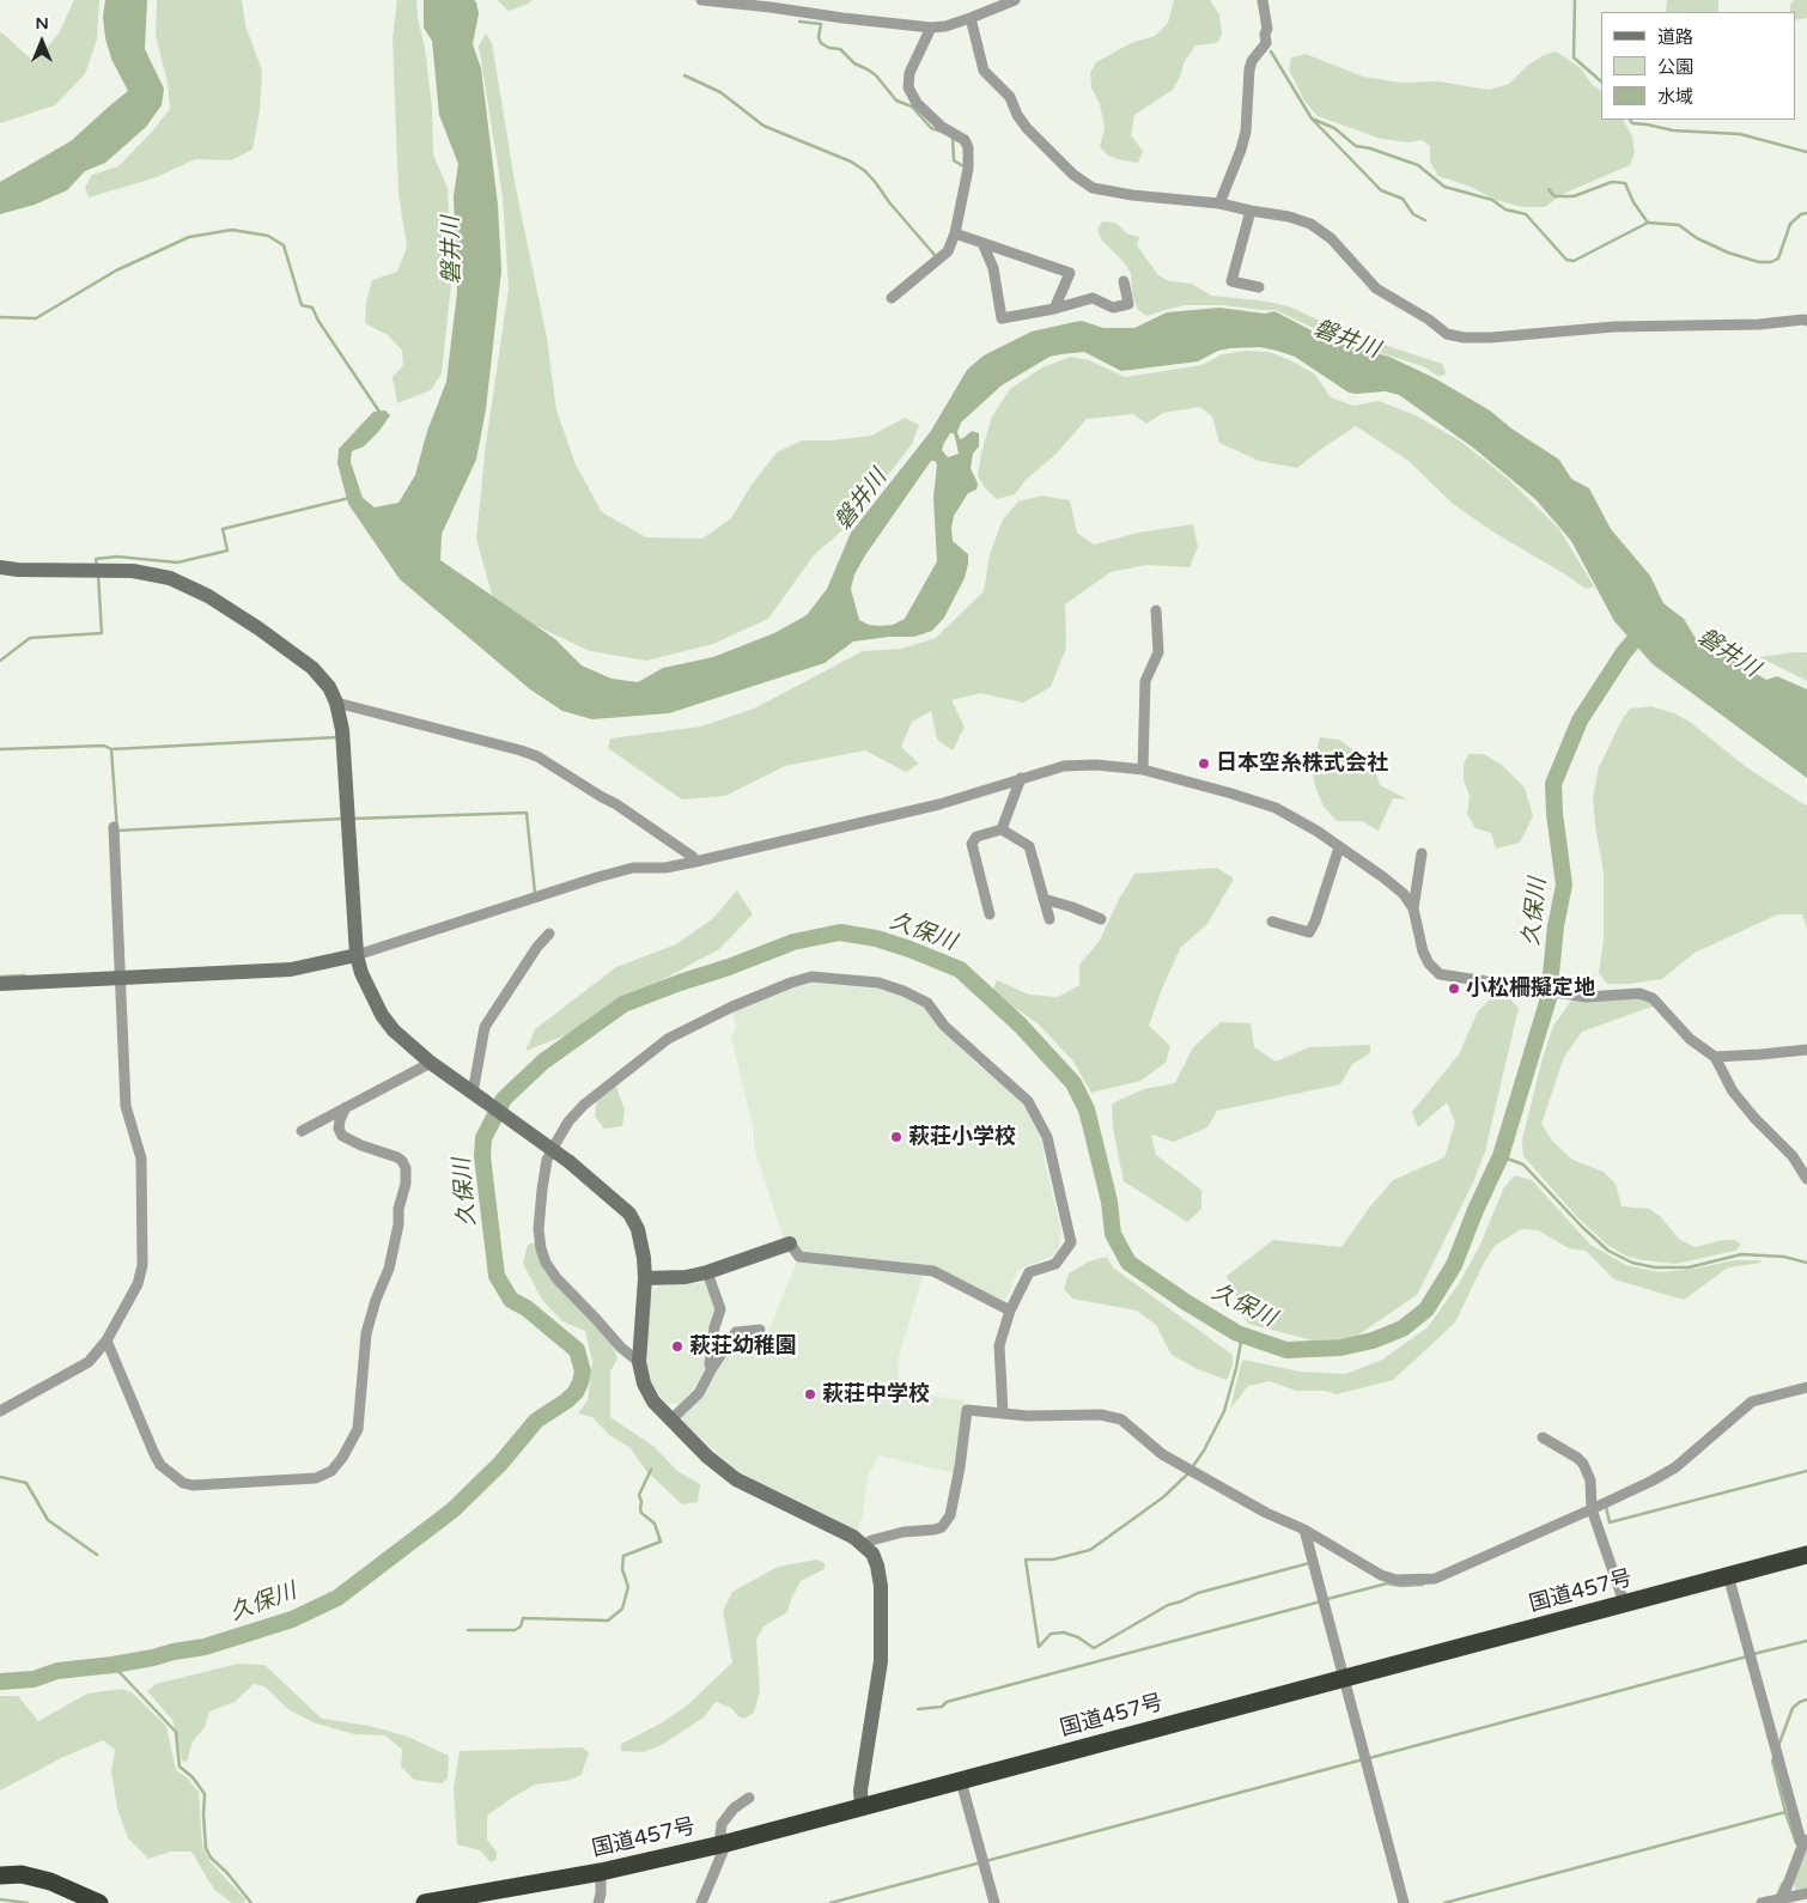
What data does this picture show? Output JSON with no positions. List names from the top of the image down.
{
  "streets": {
    "highway": ["国道457号"]
  },
  "water": ["磐井川", "久保川"],
  "places": [
    "日本空糸株式会社",
    "小松柵擬定地",
    "萩荘小学校",
    "萩荘幼稚園",
    "萩荘中学校"
  ],
  "legend": ["道路", "公園", "水域"],
  "north": "top"
}
